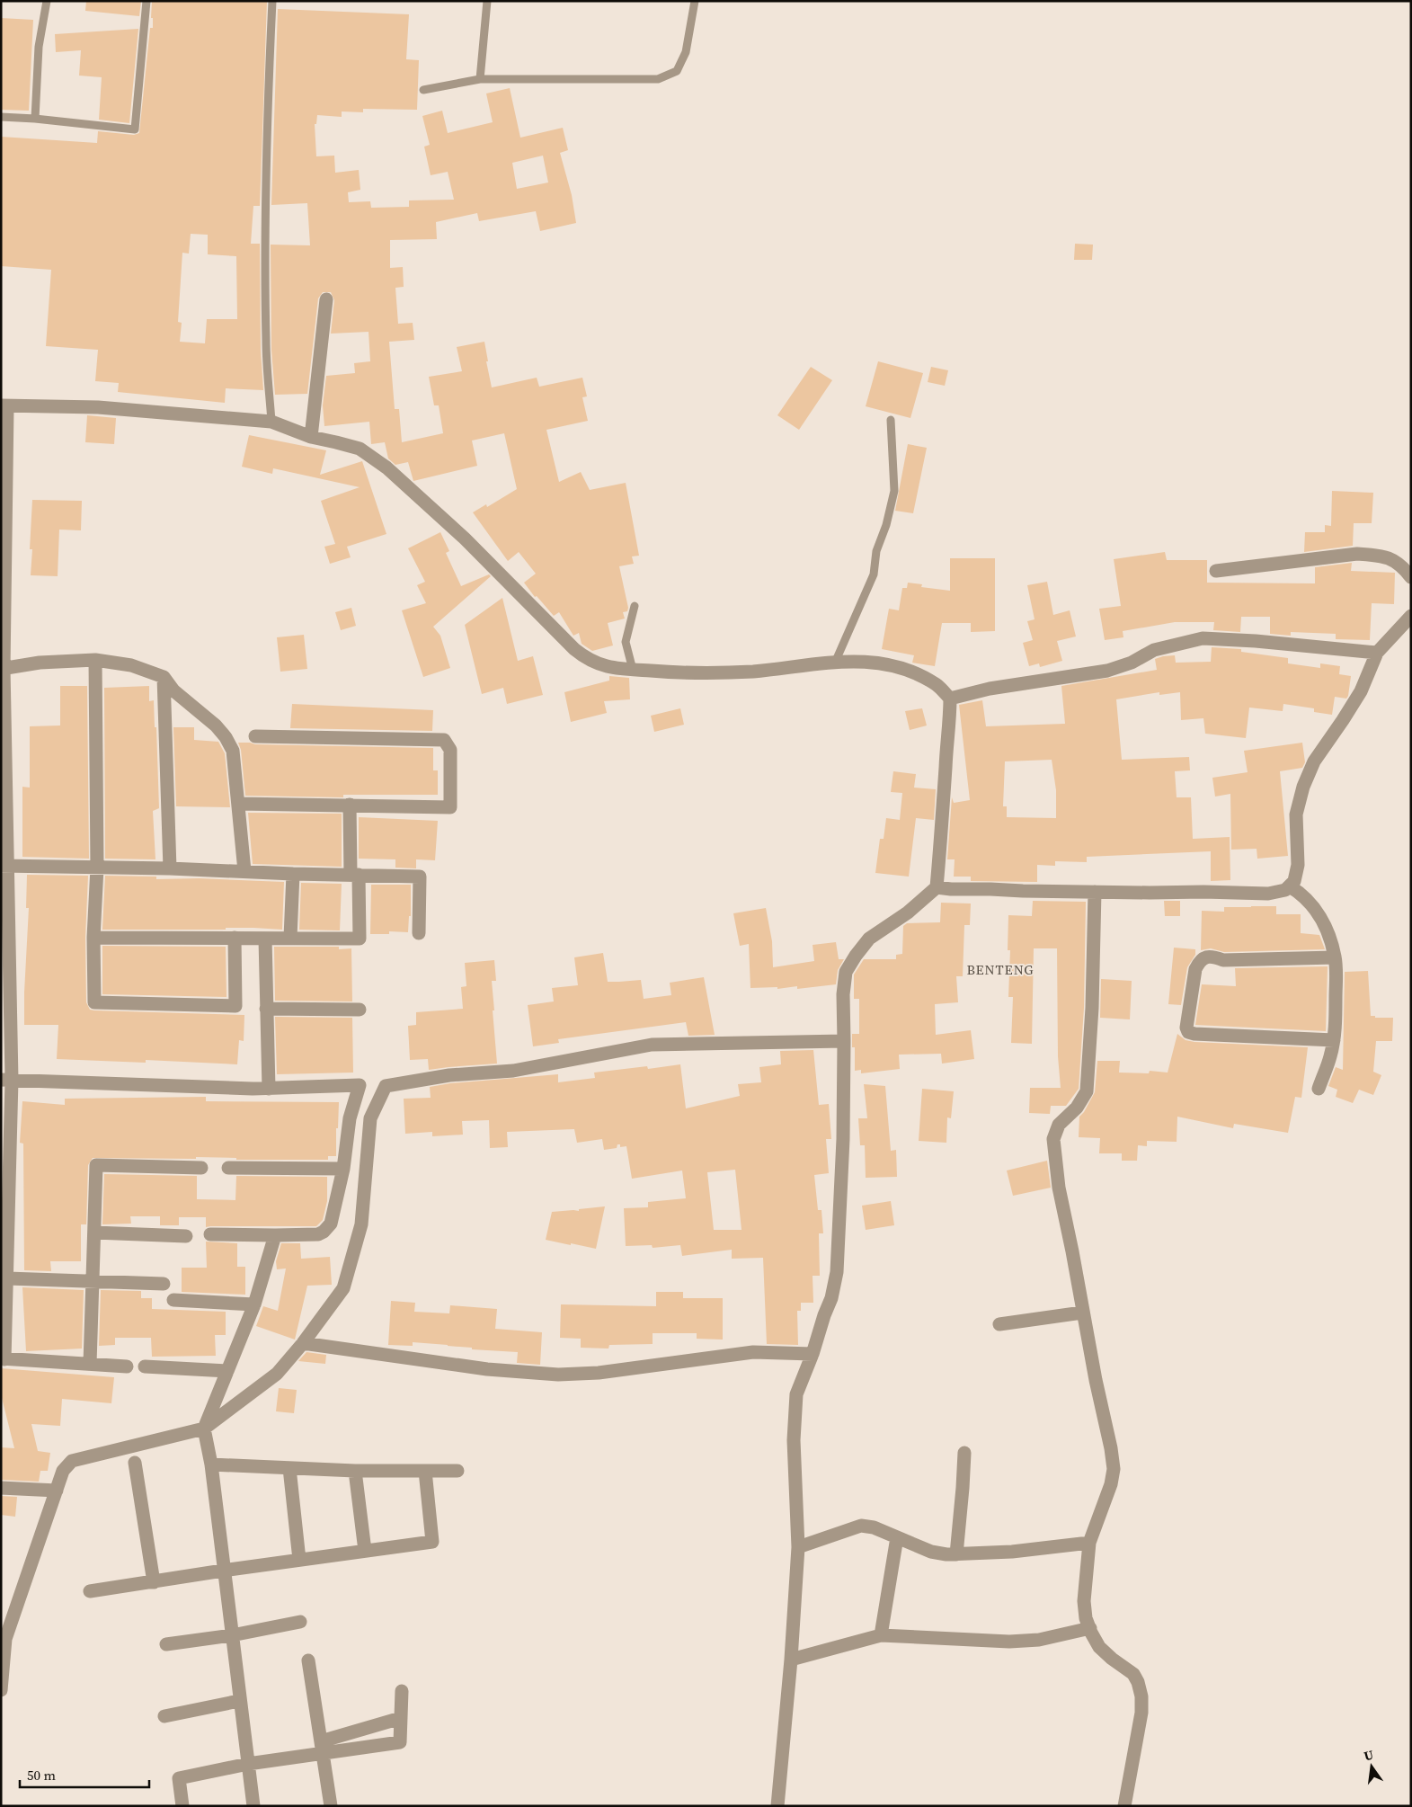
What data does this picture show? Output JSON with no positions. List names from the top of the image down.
{
  "districts": ["BENTENG"],
  "scale_bar": "50 m",
  "north": "top"
}
